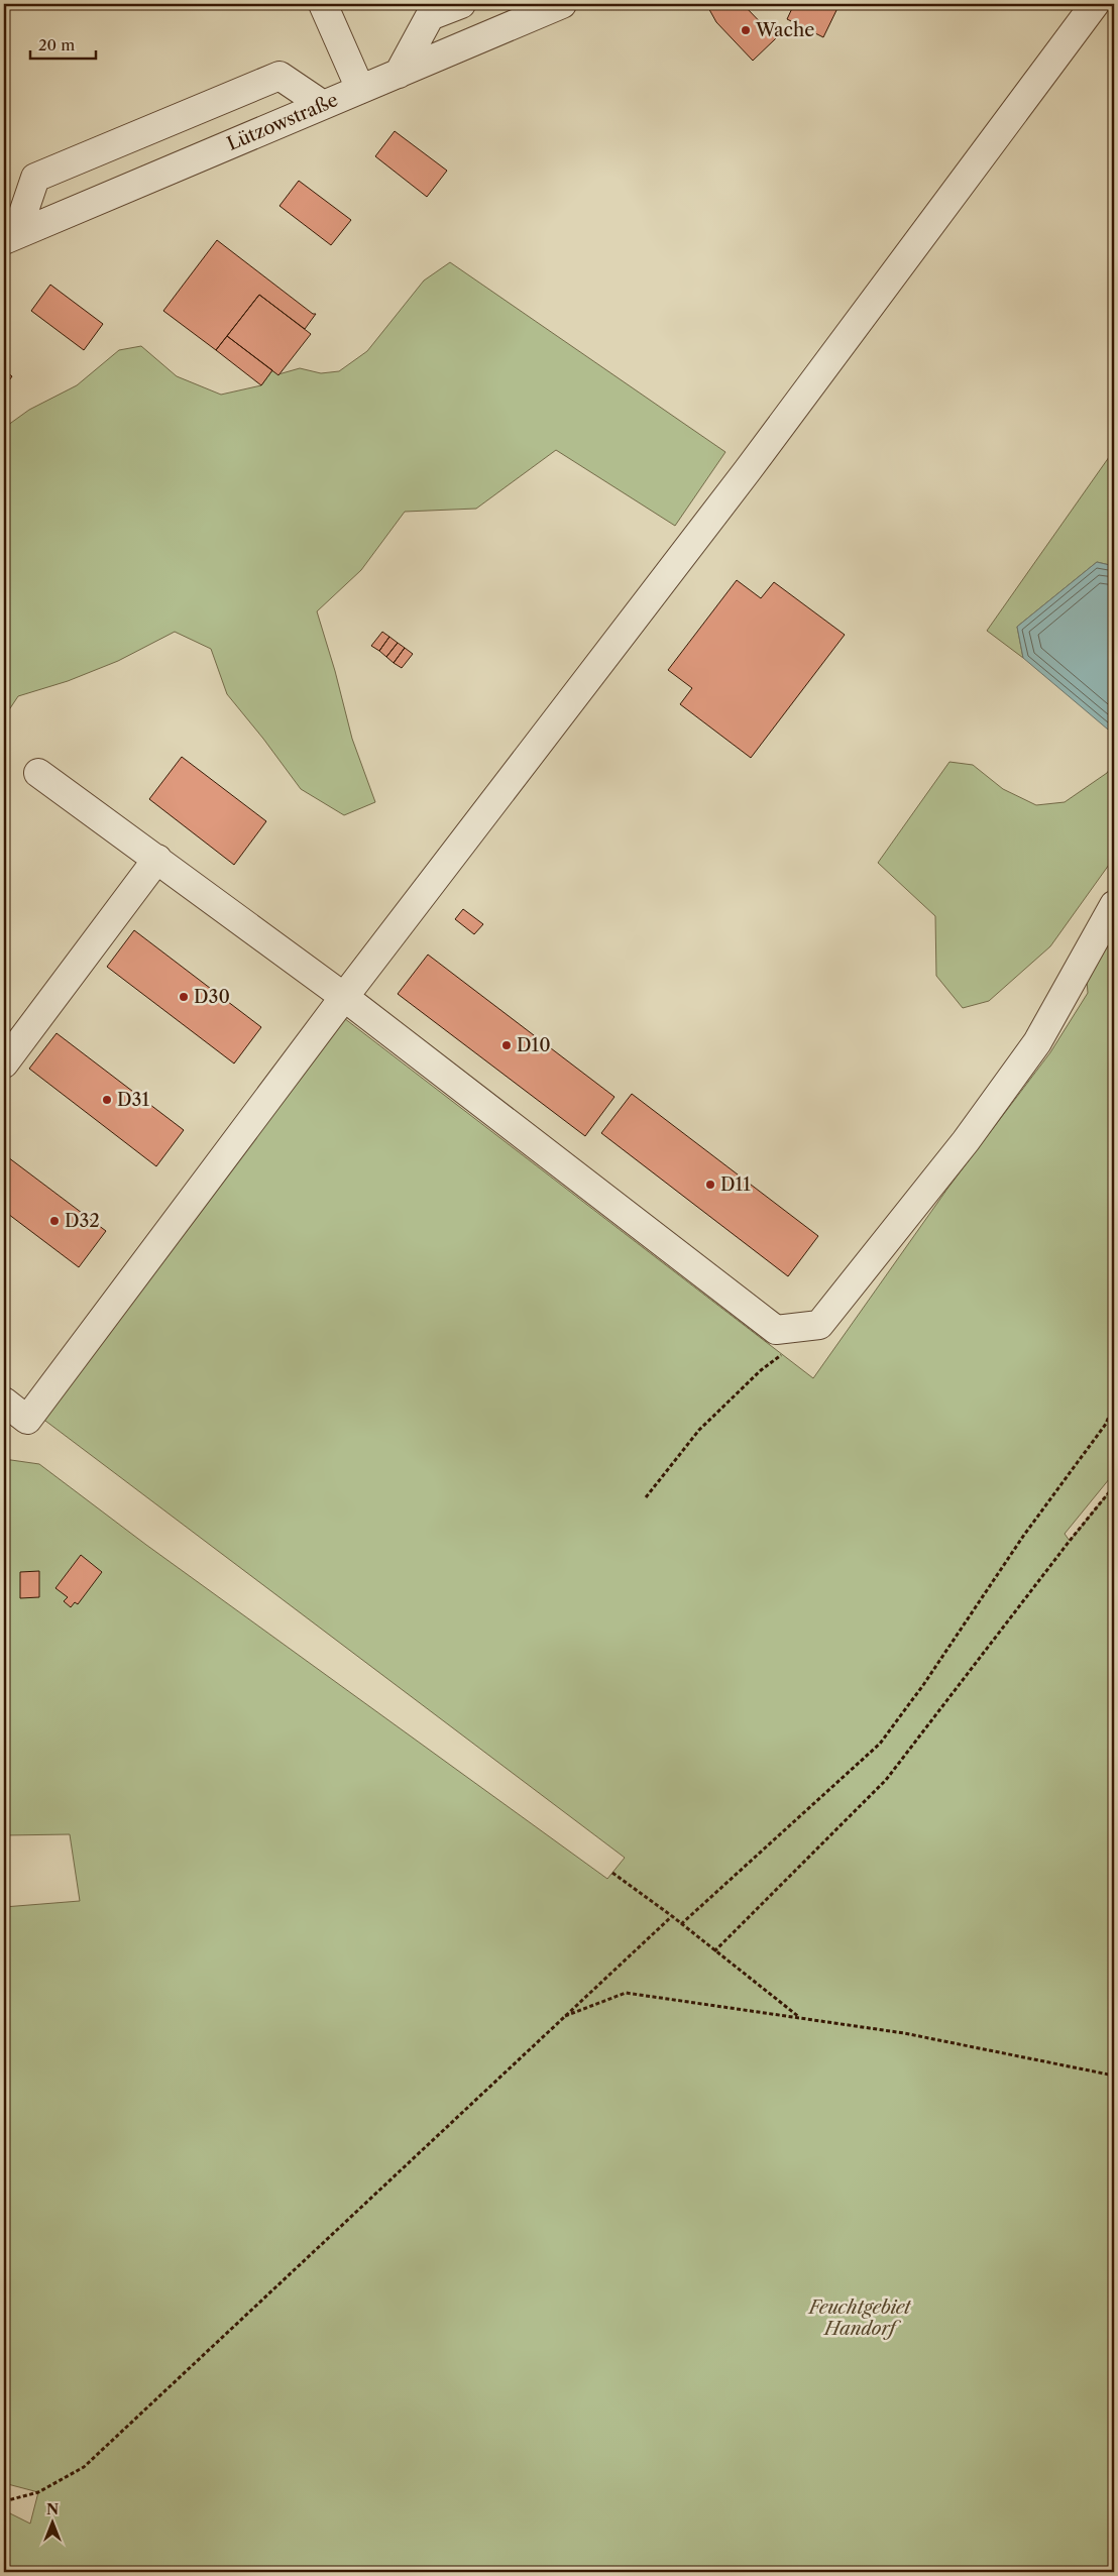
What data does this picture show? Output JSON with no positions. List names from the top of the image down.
{
  "streets": {
    "street": ["Lützowstraße"]
  },
  "parks": ["Feuchtgebiet Handorf"],
  "places": [
    "Wache",
    "D30",
    "D10",
    "D31",
    "D11",
    "D32"
  ],
  "scale_bar": "20 m",
  "north": "top"
}
